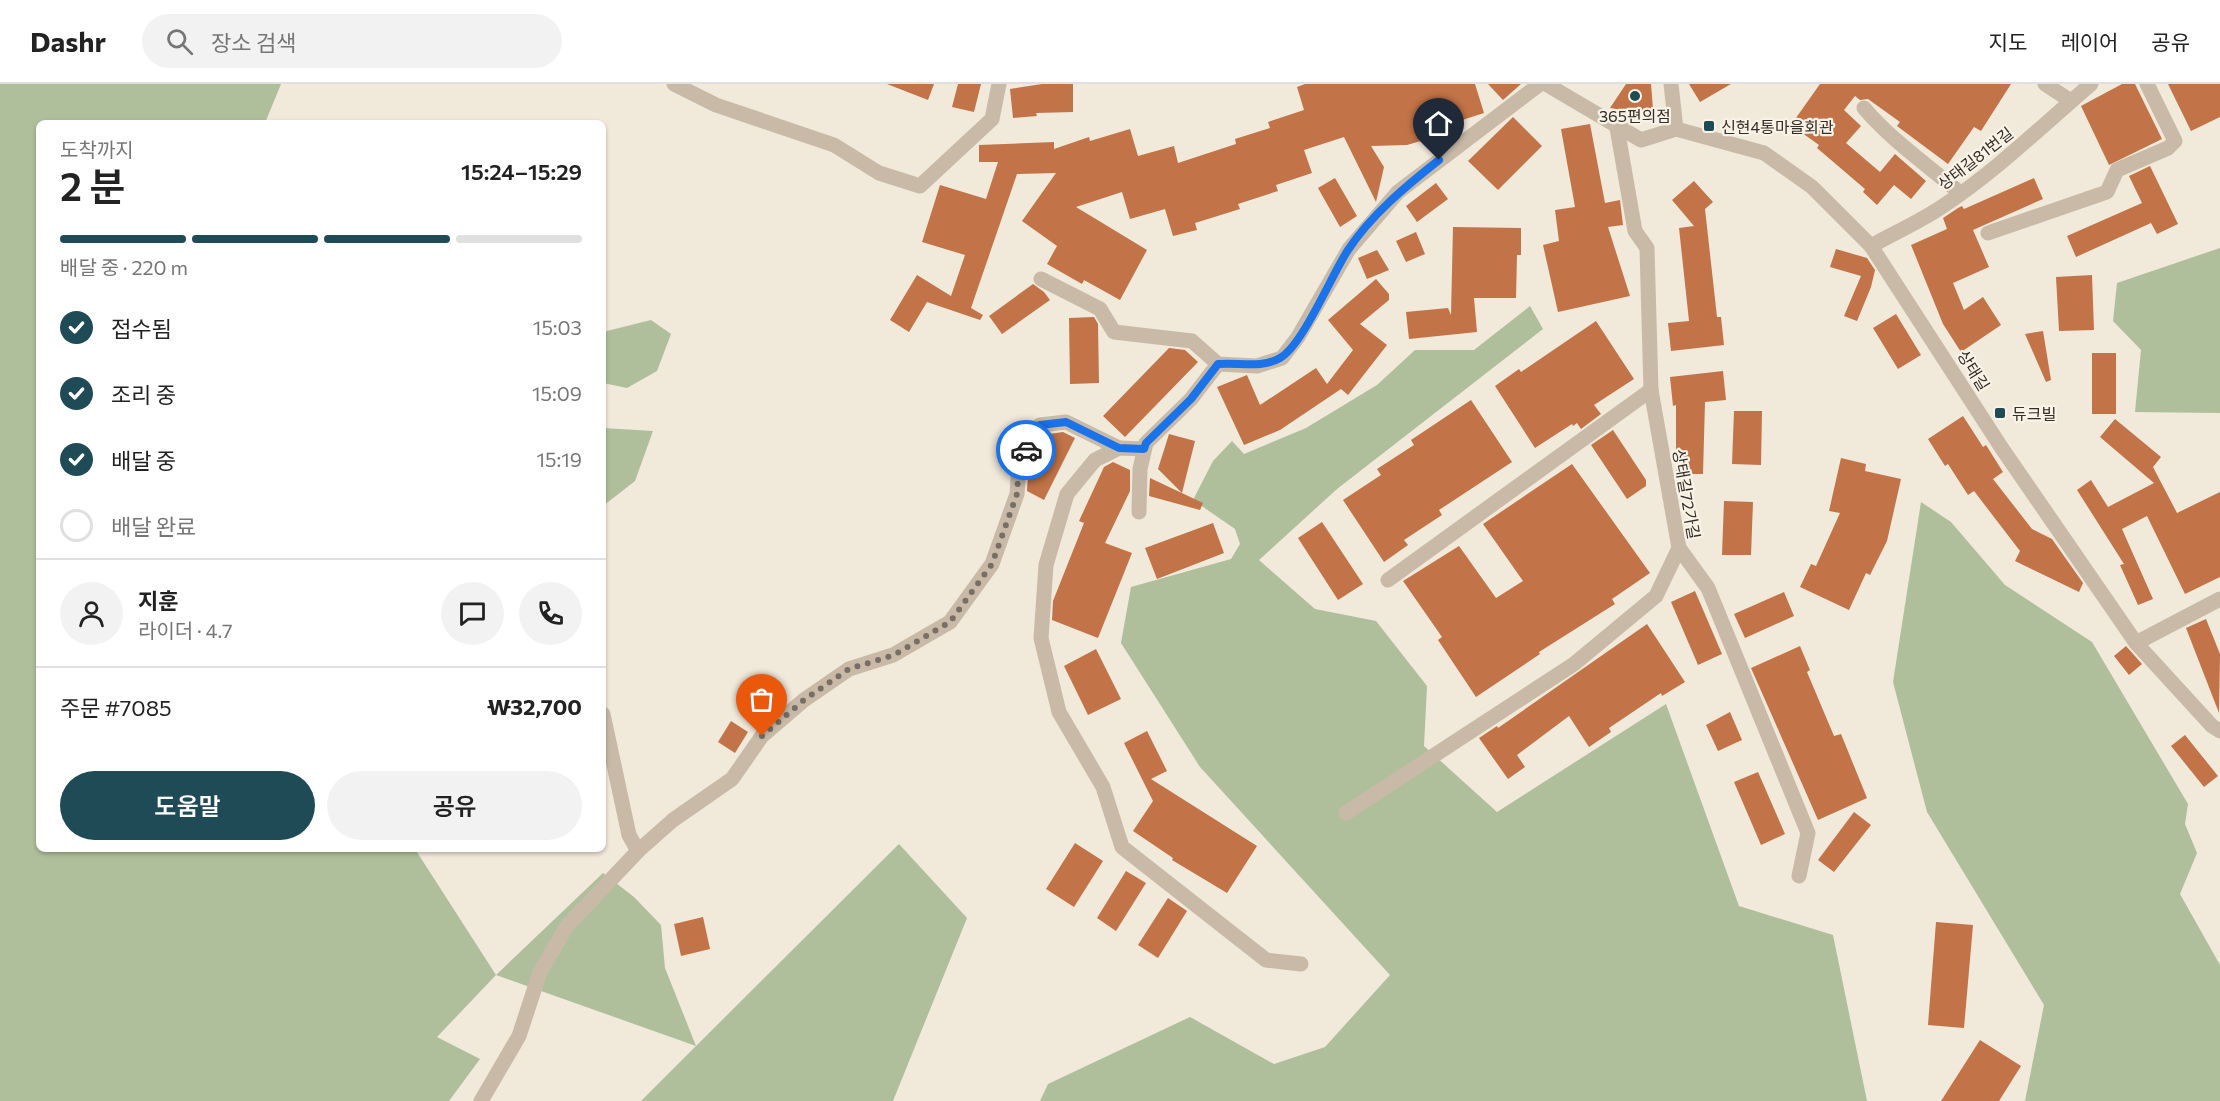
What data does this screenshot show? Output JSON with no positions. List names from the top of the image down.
{
  "streets": {
    "street": ["상태길81번길", "상태길", "상태길72가길"]
  },
  "crossings": [
    ["상태길81번길", "상태길"]
  ],
  "places": {
    "other": ["365편의점"],
    "transit": ["신현4통마을회관", "듀크빌"]
  },
  "page": {
    "header": "Dashr",
    "search": "장소 검색",
    "nav": ["지도", "레이어", "공유"],
    "heading": ["2 분", "도착까지", "15:24–15:29"],
    "panel": [
      "지훈",
      "라이더 · 4.7",
      "주문 #7085",
      "₩32,700"
    ],
    "bar": "배달 중 · 220 m",
    "list": [
      ["접수됨", "15:03"],
      ["조리 중", "15:09"],
      ["배달 중", "15:19"],
      "배달 완료"
    ],
    "buttons": ["도움말", "공유"]
  }
}
